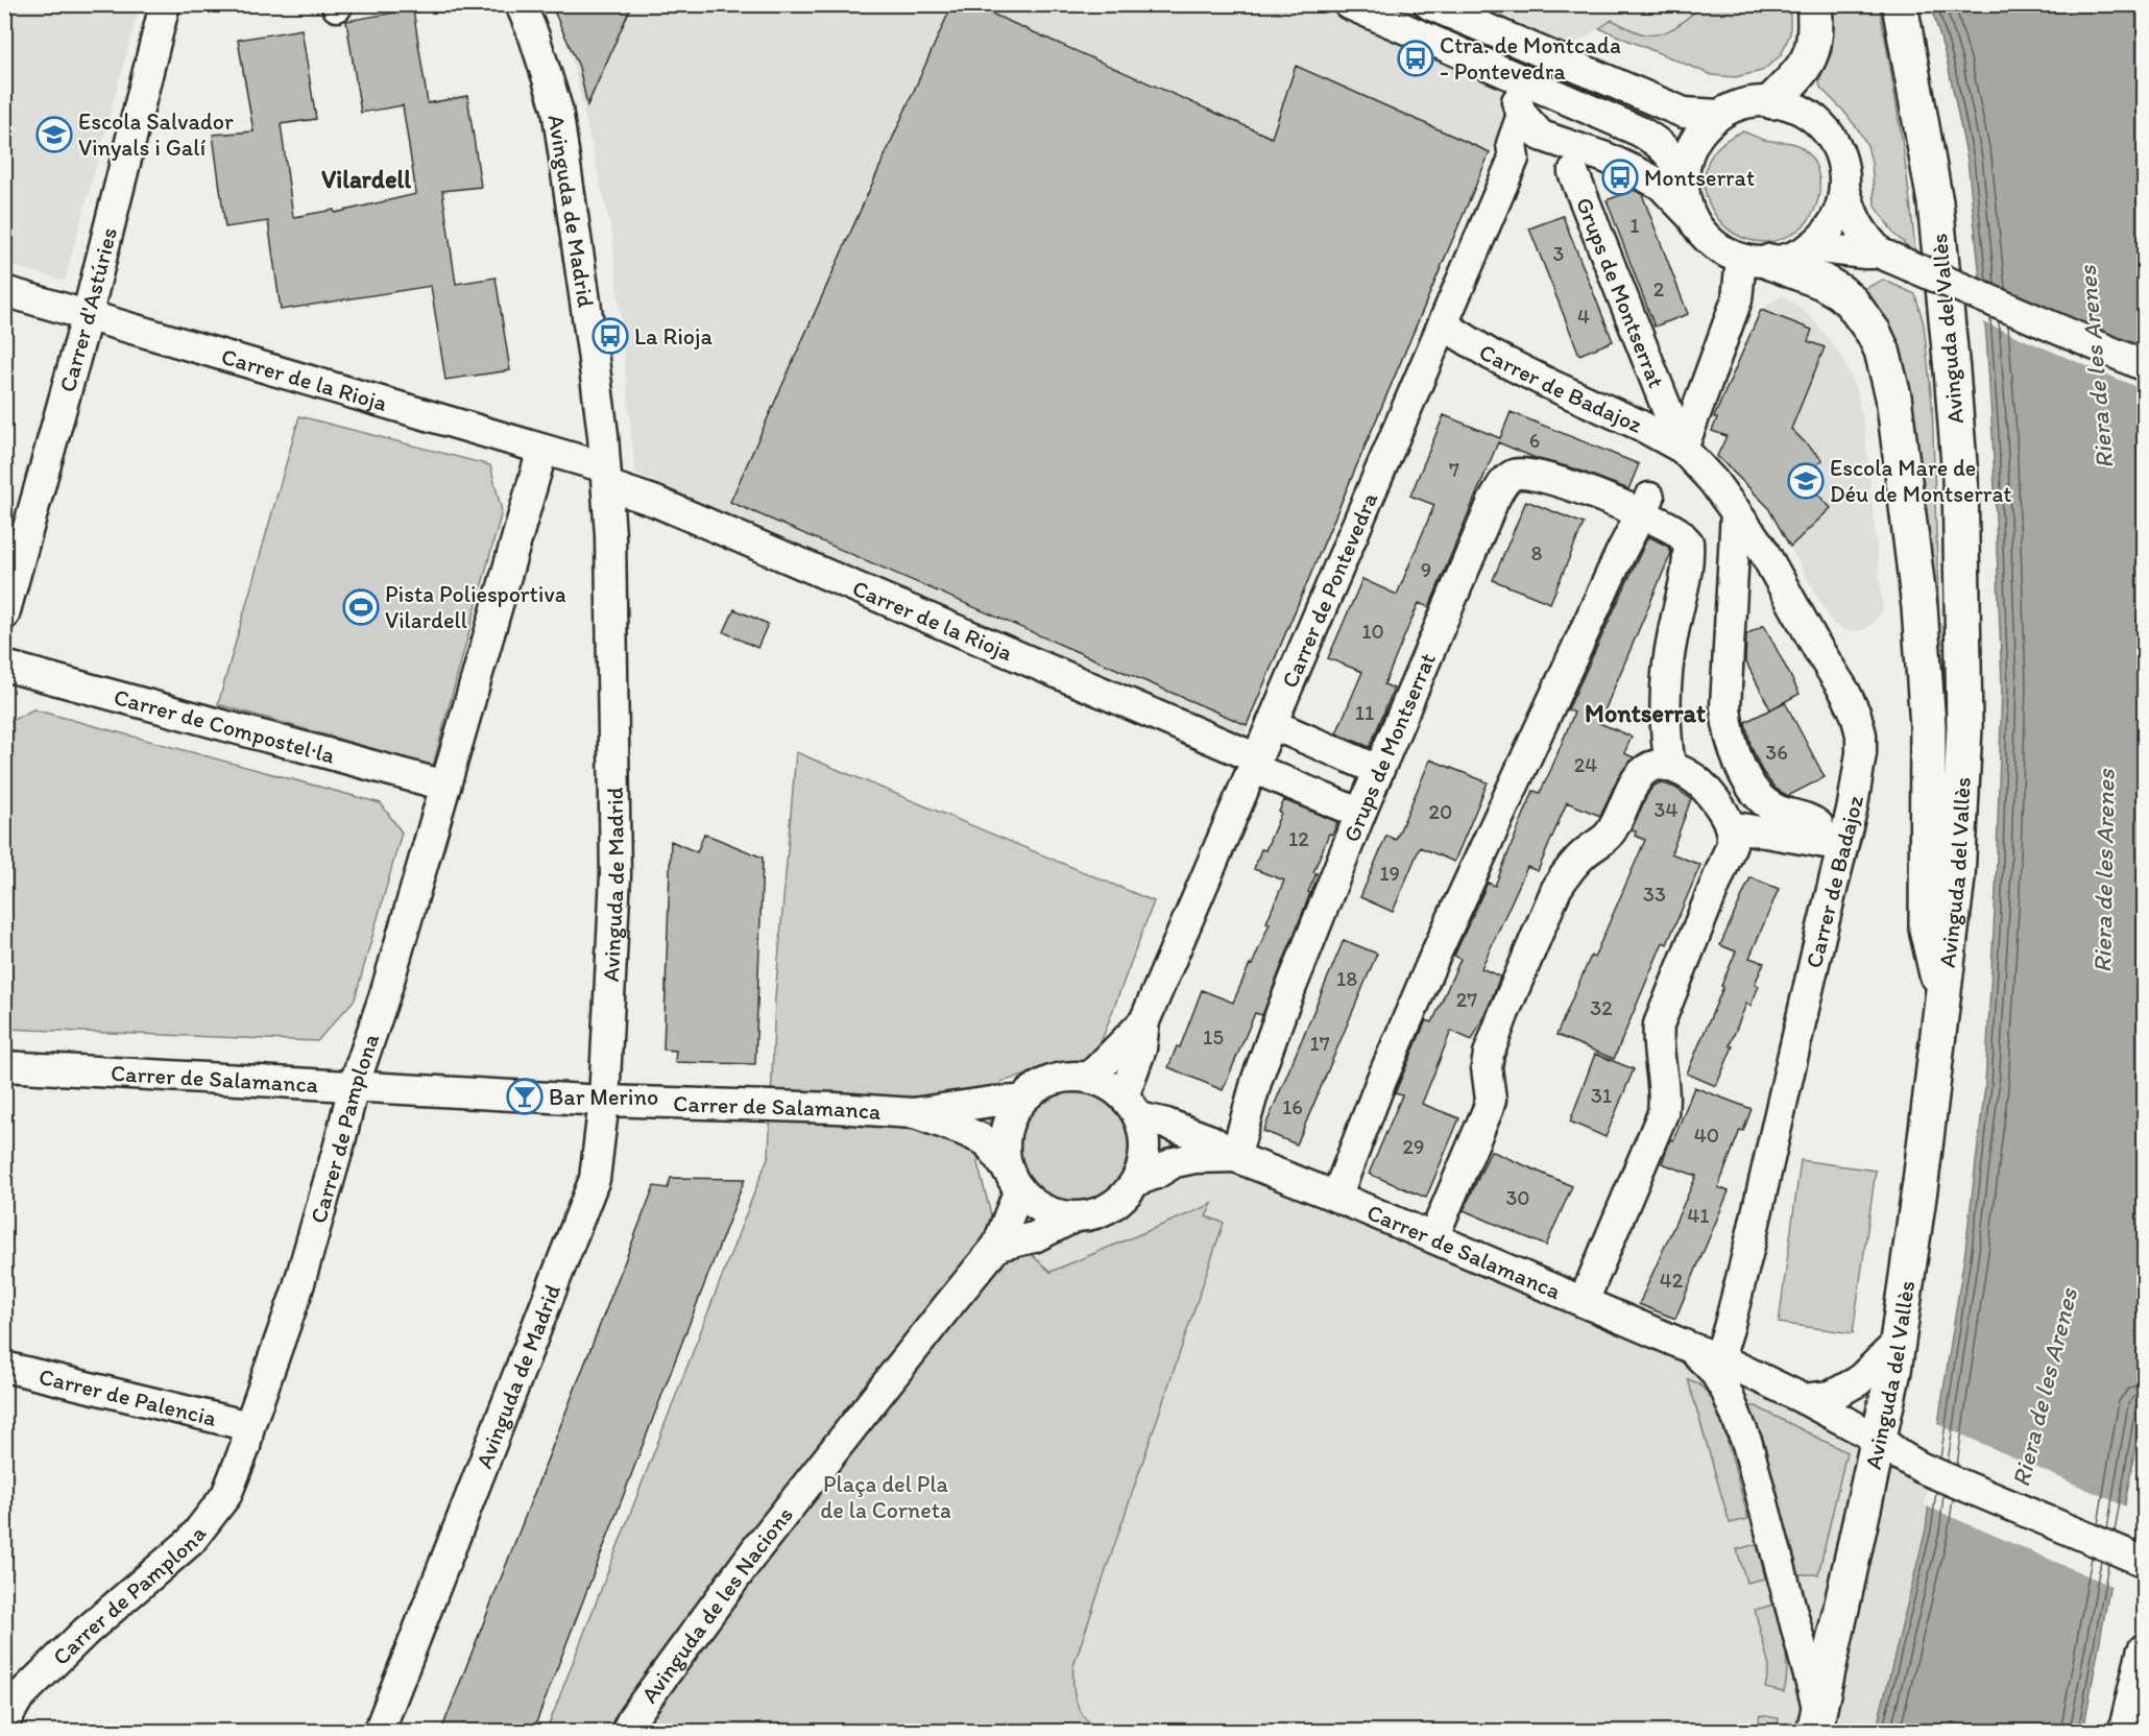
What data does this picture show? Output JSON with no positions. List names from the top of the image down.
{
  "streets": {
    "main road": ["Avinguda del Vallès"],
    "street": [
      "Avinguda de Madrid",
      "Grups de Montserrat",
      "Carrer d'Astúries",
      "Carrer de la Rioja",
      "Carrer de Badajoz",
      "Carrer de Pontevedra",
      "Carrer de Compostel·la",
      "Carrer de Salamanca",
      "Carrer de Pamplona",
      "Carrer de Palencia",
      "Avinguda de les Nacions"
    ]
  },
  "crossings": [
    ["Avinguda de Madrid", "Carrer de la Rioja"],
    ["Avinguda de Madrid", "Carrer de Salamanca"],
    ["Grups de Montserrat", "Carrer de la Rioja"],
    ["Grups de Montserrat", "Carrer de Badajoz"],
    ["Grups de Montserrat", "Carrer de Salamanca"],
    ["Carrer d'Astúries", "Carrer de la Rioja"],
    ["Avinguda del Vallès", "Carrer de Salamanca"],
    ["Carrer de la Rioja", "Carrer de Pontevedra"],
    ["Carrer de la Rioja", "Carrer de Pamplona"],
    ["Carrer de Badajoz", "Carrer de Pontevedra"],
    ["Carrer de Badajoz", "Carrer de Salamanca"],
    ["Carrer de Pontevedra", "Carrer de Salamanca"],
    ["Carrer de Pontevedra", "Avinguda de les Nacions"],
    ["Carrer de Compostel·la", "Carrer de Pamplona"],
    ["Carrer de Salamanca", "Carrer de Pamplona"],
    ["Carrer de Salamanca", "Avinguda de les Nacions"],
    ["Carrer de Pamplona", "Carrer de Palencia"]
  ],
  "districts": ["Vilardell", "Montserrat"],
  "water": ["Riera de les Arenes"],
  "parks": ["Plaça del Pla de la Corneta"],
  "places": {
    "bus stop": ["Ctra. de Montcada - Pontevedra", "Montserrat", "La Rioja"],
    "school or university": ["Escola Salvador Vinyals i Galí", "Escola Mare de Déu de Montserrat"],
    "sports": ["Pista Poliesportiva Vilardell"],
    "bar": ["Bar Merino"]
  },
  "house_numbers": [
    "1",
    "3",
    "2",
    "4",
    "6",
    "7",
    "8",
    "9",
    "10",
    "11",
    "36",
    "24",
    "34",
    "20",
    "12",
    "19",
    "33",
    "18",
    "27",
    "32",
    "15",
    "17",
    "31",
    "16",
    "40",
    "29",
    "30",
    "41",
    "42"
  ]
}
